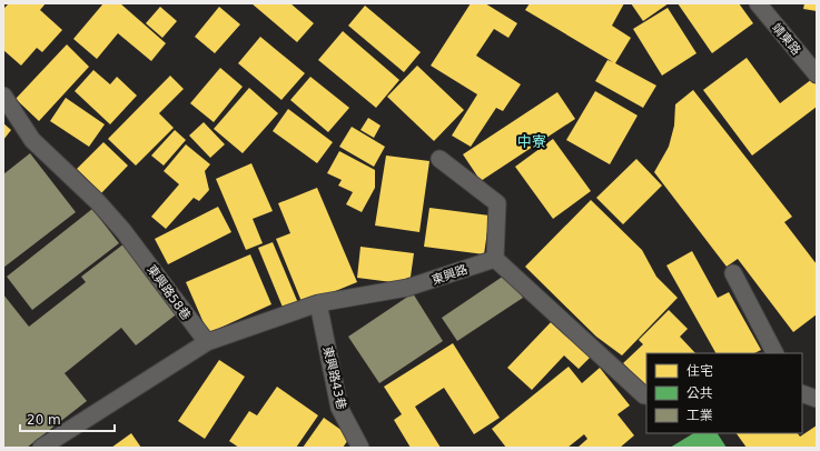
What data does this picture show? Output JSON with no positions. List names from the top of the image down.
{
  "streets": {
    "lane": [
      "靖東路",
      "東興路",
      "東興路58巷",
      "東興路43巷"
    ]
  },
  "crossings": [
    ["東興路", "東興路58巷"],
    ["東興路", "東興路43巷"]
  ],
  "districts": ["中寮"],
  "legend": ["住宅", "公共", "工業"],
  "scale_bar": "20 m"
}
